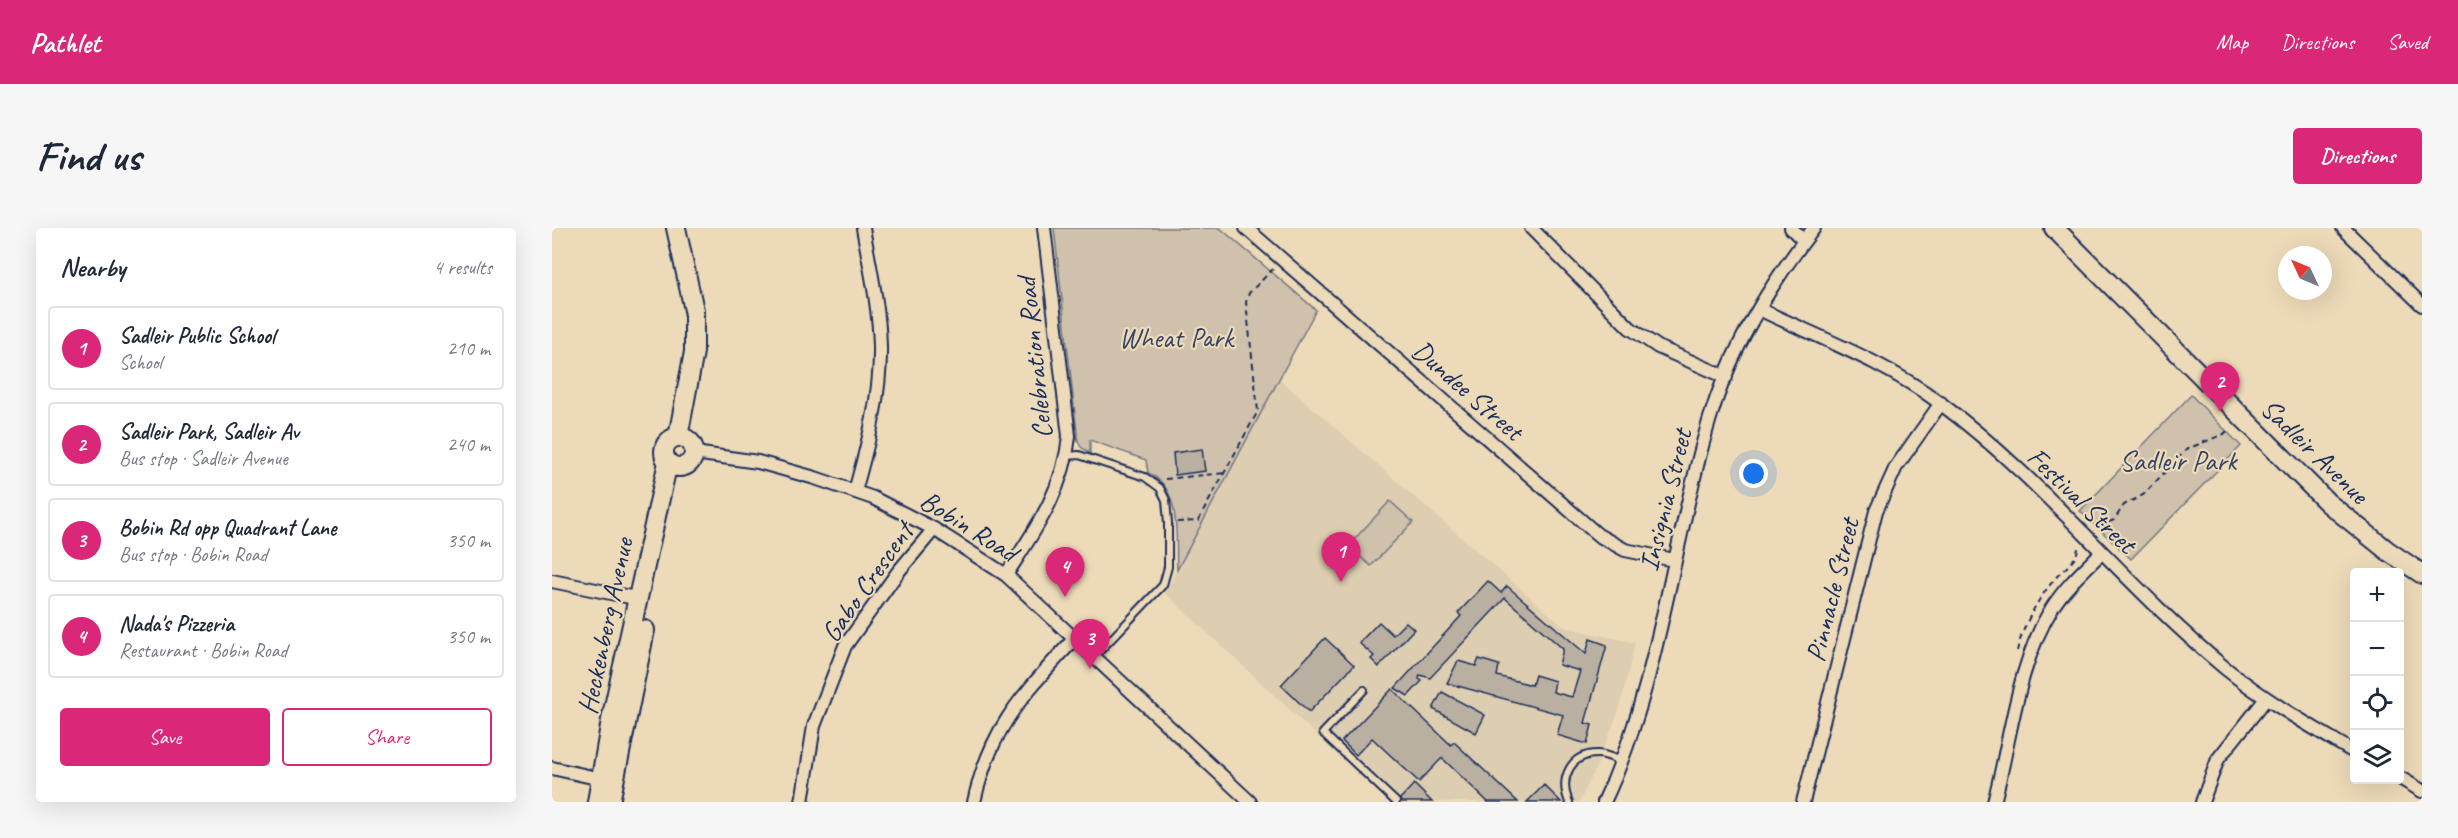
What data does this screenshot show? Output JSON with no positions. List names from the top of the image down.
{
  "streets": {
    "street": [
      "Celebration Road",
      "Dundee Street",
      "Sadleir Avenue",
      "Insignia Street",
      "Festival Street",
      "Bobin Road",
      "Gabo Crescent",
      "Pinnacle Street",
      "Heckenberg Avenue"
    ]
  },
  "crossings": [
    ["Celebration Road", "Bobin Road"],
    ["Dundee Street", "Insignia Street"],
    ["Insignia Street", "Festival Street"],
    ["Festival Street", "Pinnacle Street"],
    ["Bobin Road", "Gabo Crescent"],
    ["Bobin Road", "Heckenberg Avenue"]
  ],
  "parks": ["Wheat Park", "Sadleir Park"],
  "north": "top left",
  "page": {
    "header": "Pathlet",
    "nav": ["Map", "Directions", "Saved"],
    "buttons": [
      "Directions",
      ["Save", "Share"]
    ],
    "title": "Find us",
    "heading": ["Nearby", "4 results"],
    "list": [
      {
        "mark": "1",
        "name": "Sadleir Public School",
        "note": "School",
        "value": "210 m"
      },
      {
        "mark": "2",
        "name": "Sadleir Park, Sadleir Av",
        "note": "Bus stop · Sadleir Avenue",
        "value": "240 m"
      },
      {
        "mark": "3",
        "name": "Bobin Rd opp Quadrant Lane",
        "note": "Bus stop · Bobin Road",
        "value": "350 m"
      },
      {
        "mark": "4",
        "name": "Nada's Pizzeria",
        "note": "Restaurant · Bobin Road",
        "value": "350 m"
      }
    ],
    "pins": [
      "2",
      "1",
      "4",
      "3"
    ],
    "map_buttons": ["+", "−"]
  }
}
